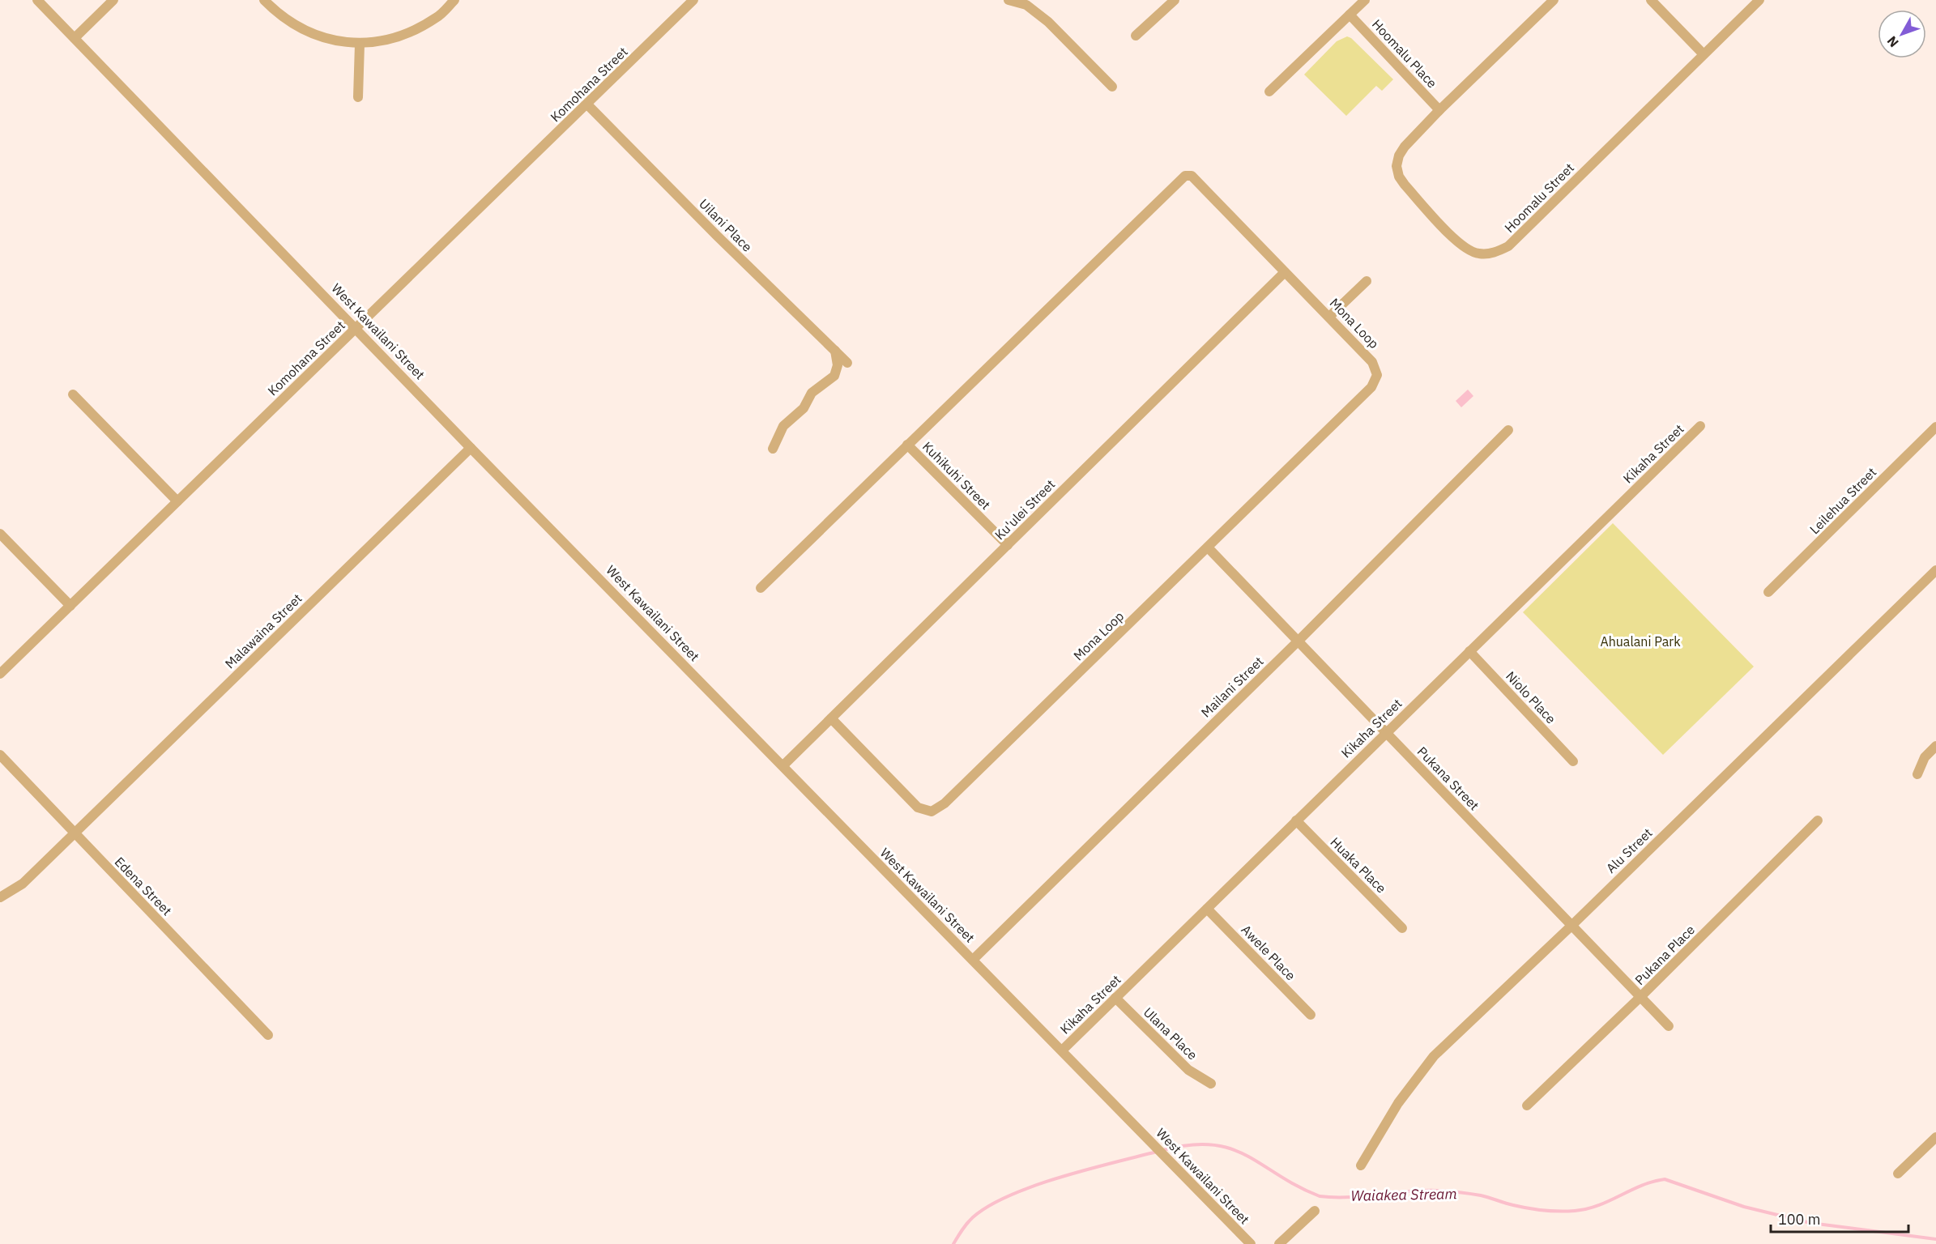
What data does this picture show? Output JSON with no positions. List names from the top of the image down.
{
  "streets": {
    "street": [
      "Hoomalu Place",
      "Komohana Street",
      "Hoomalu Street",
      "Uilani Place",
      "Mona Loop",
      "West Kawailani Street",
      "Kikaha Street",
      "Kuhikuhi Street",
      "Leilehua Street",
      "Ku'ulei Street",
      "Malawaina Street",
      "Mailani Street",
      "Niolo Place",
      "Pukana Street",
      "Alu Street",
      "Huaka Place",
      "Edena Street",
      "Awele Place",
      "Pukana Place",
      "Ulana Place"
    ]
  },
  "crossings": [
    ["Hoomalu Place", "Hoomalu Street"],
    ["Komohana Street", "Uilani Place"],
    ["Komohana Street", "West Kawailani Street"],
    ["Mona Loop", "Kuhikuhi Street"],
    ["Mona Loop", "Ku'ulei Street"],
    ["Mona Loop", "Pukana Street"],
    ["West Kawailani Street", "Kikaha Street"],
    ["West Kawailani Street", "Ku'ulei Street"],
    ["West Kawailani Street", "Malawaina Street"],
    ["West Kawailani Street", "Mailani Street"],
    ["Kikaha Street", "Niolo Place"],
    ["Kikaha Street", "Pukana Street"],
    ["Kikaha Street", "Huaka Place"],
    ["Kikaha Street", "Awele Place"],
    ["Kikaha Street", "Ulana Place"],
    ["Kuhikuhi Street", "Ku'ulei Street"],
    ["Malawaina Street", "Edena Street"],
    ["Mailani Street", "Pukana Street"],
    ["Pukana Street", "Alu Street"],
    ["Pukana Street", "Pukana Place"]
  ],
  "water": ["Waiakea Stream"],
  "parks": ["Ahualani Park"],
  "scale_bar": "100 m",
  "north": "bottom left"
}
